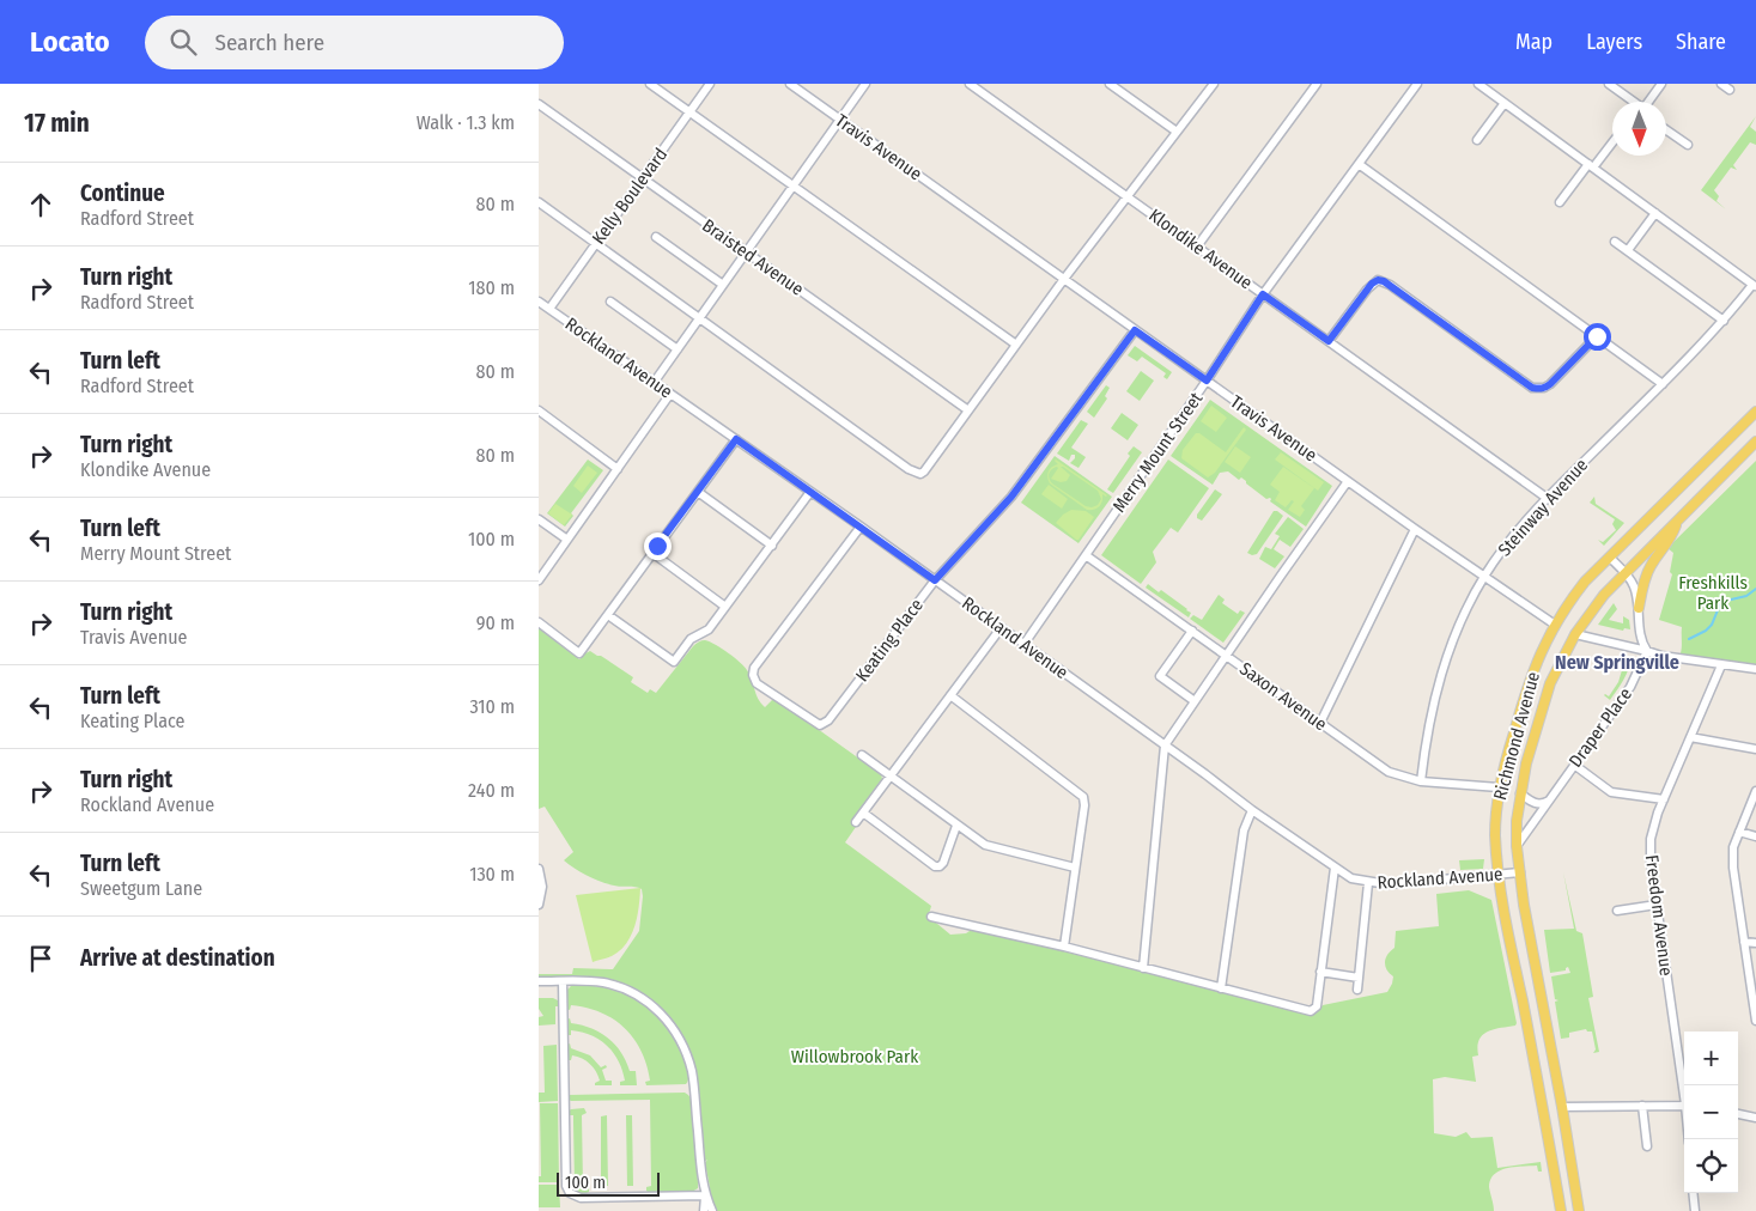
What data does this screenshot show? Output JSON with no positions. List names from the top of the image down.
{
  "streets": {
    "main road": ["Richmond Avenue"],
    "street": [
      "Travis Avenue",
      "Kelly Boulevard",
      "Klondike Avenue",
      "Braisted Avenue",
      "Rockland Avenue",
      "Merry Mount Street",
      "Steinway Avenue",
      "Keating Place",
      "Saxon Avenue",
      "Draper Place",
      "Freedom Avenue"
    ]
  },
  "crossings": [
    ["Travis Avenue", "Merry Mount Street"],
    ["Travis Avenue", "Steinway Avenue"],
    ["Travis Avenue", "Keating Place"],
    ["Travis Avenue", "Richmond Avenue"],
    ["Kelly Boulevard", "Braisted Avenue"],
    ["Kelly Boulevard", "Rockland Avenue"],
    ["Klondike Avenue", "Merry Mount Street"],
    ["Klondike Avenue", "Steinway Avenue"],
    ["Rockland Avenue", "Merry Mount Street"],
    ["Rockland Avenue", "Keating Place"],
    ["Rockland Avenue", "Richmond Avenue"],
    ["Merry Mount Street", "Saxon Avenue"],
    ["Steinway Avenue", "Saxon Avenue"],
    ["Saxon Avenue", "Richmond Avenue"],
    ["Draper Place", "Richmond Avenue"]
  ],
  "districts": ["New Springville"],
  "parks": ["Freshkills Park", "Willowbrook Park"],
  "scale_bar": "100 m",
  "north": "bottom",
  "page": {
    "header": "Locato",
    "search": "Search here",
    "nav": ["Map", "Layers", "Share"],
    "heading": ["17 min", "Walk · 1.3 km"],
    "list": [
      ["Continue", "Radford Street", "80 m"],
      ["Turn right", "Radford Street", "180 m"],
      ["Turn left", "Radford Street", "80 m"],
      ["Turn right", "Klondike Avenue", "80 m"],
      ["Turn left", "Merry Mount Street", "100 m"],
      ["Turn right", "Travis Avenue", "90 m"],
      ["Turn left", "Keating Place", "310 m"],
      ["Turn right", "Rockland Avenue", "240 m"],
      ["Turn left", "Sweetgum Lane", "130 m"],
      "Arrive at destination"
    ],
    "map_buttons": ["+", "−"],
    "scale": "100 m"
  }
}
